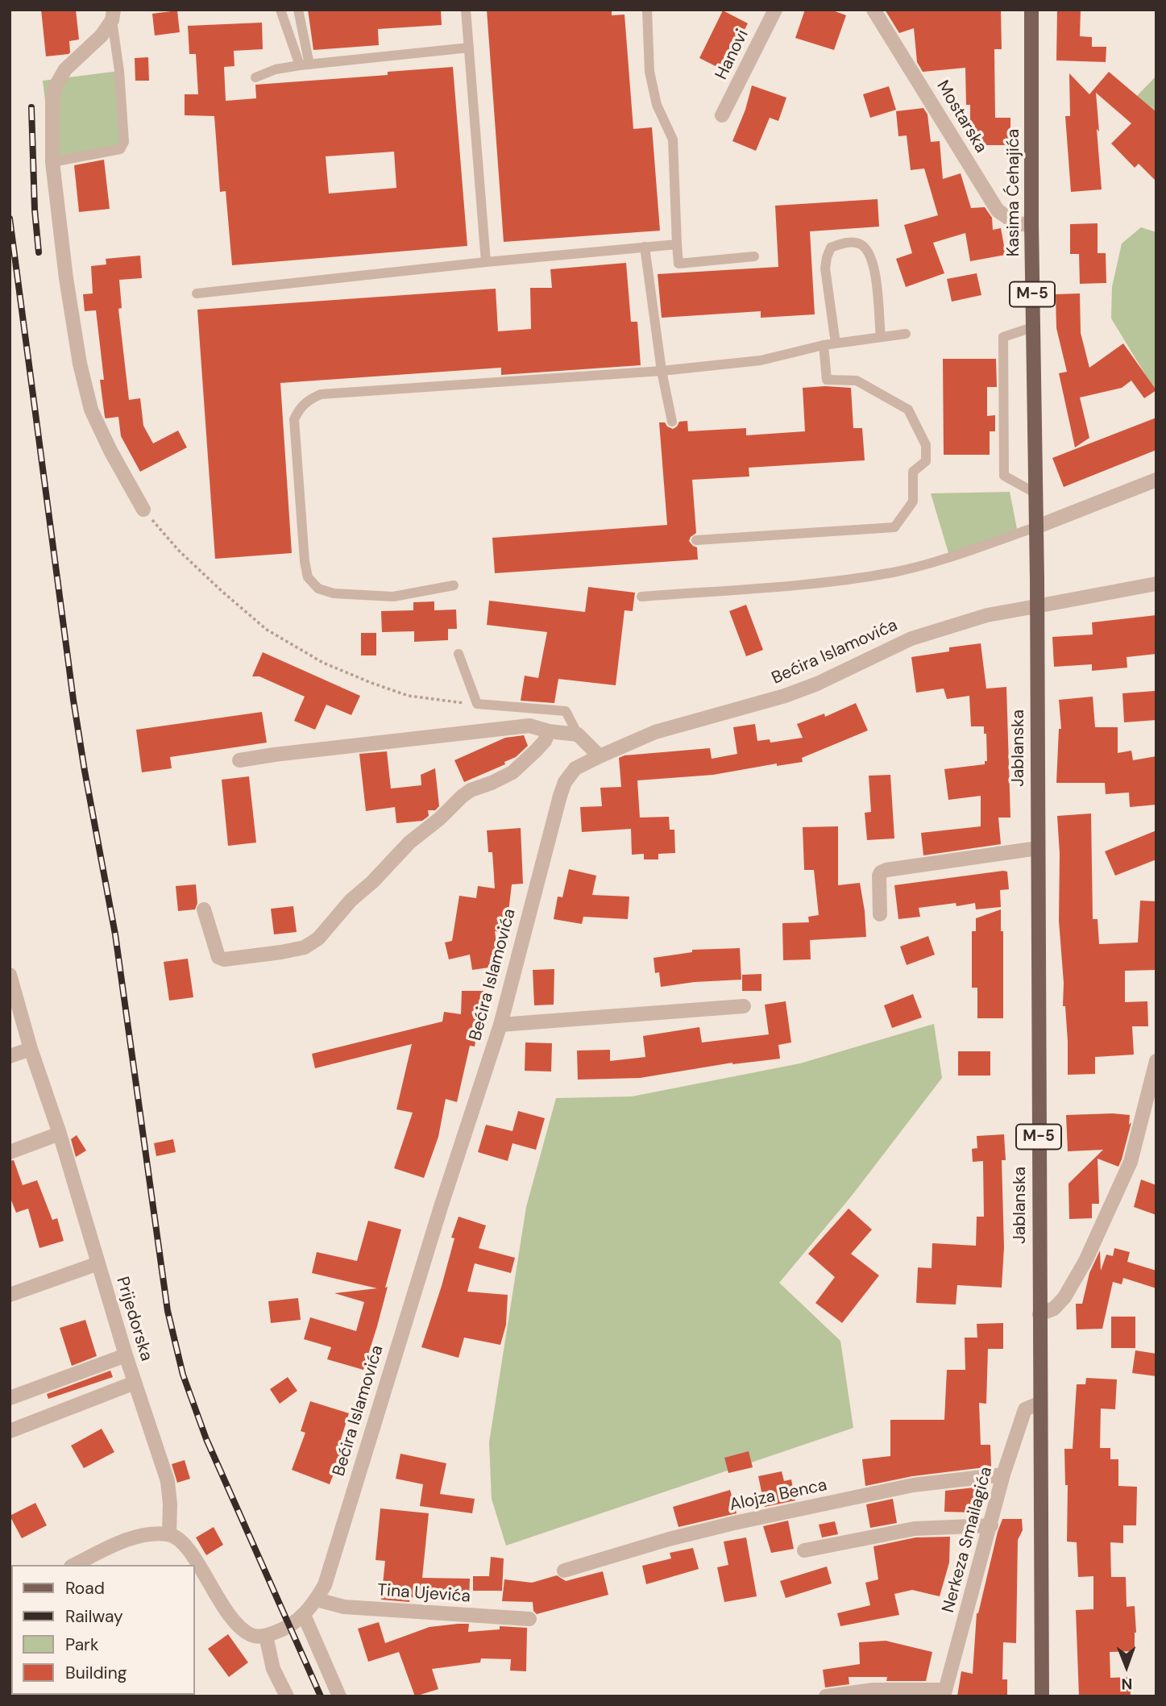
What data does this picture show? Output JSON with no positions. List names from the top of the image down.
{
  "streets": {
    "main road": ["Kasima Ćehajića", "M-5", "Jablanska"],
    "street": [
      "Hanovi",
      "Mostarska",
      "Bećira Islamovića",
      "Prijedorska",
      "Alojza Benca",
      "Nerkeza Smailagića",
      "Tina Ujevića"
    ]
  },
  "crossings": [
    ["Mostarska", "Kasima Ćehajića"],
    ["Kasima Ćehajića", "Jablanska"],
    ["Bećira Islamovića", "Jablanska"],
    ["Bećira Islamovića", "Tina Ujevića"],
    ["Jablanska", "Nerkeza Smailagića"],
    ["Alojza Benca", "Nerkeza Smailagića"]
  ],
  "legend": [
    "Road",
    "Railway",
    "Park",
    "Building"
  ],
  "north": "bottom"
}
